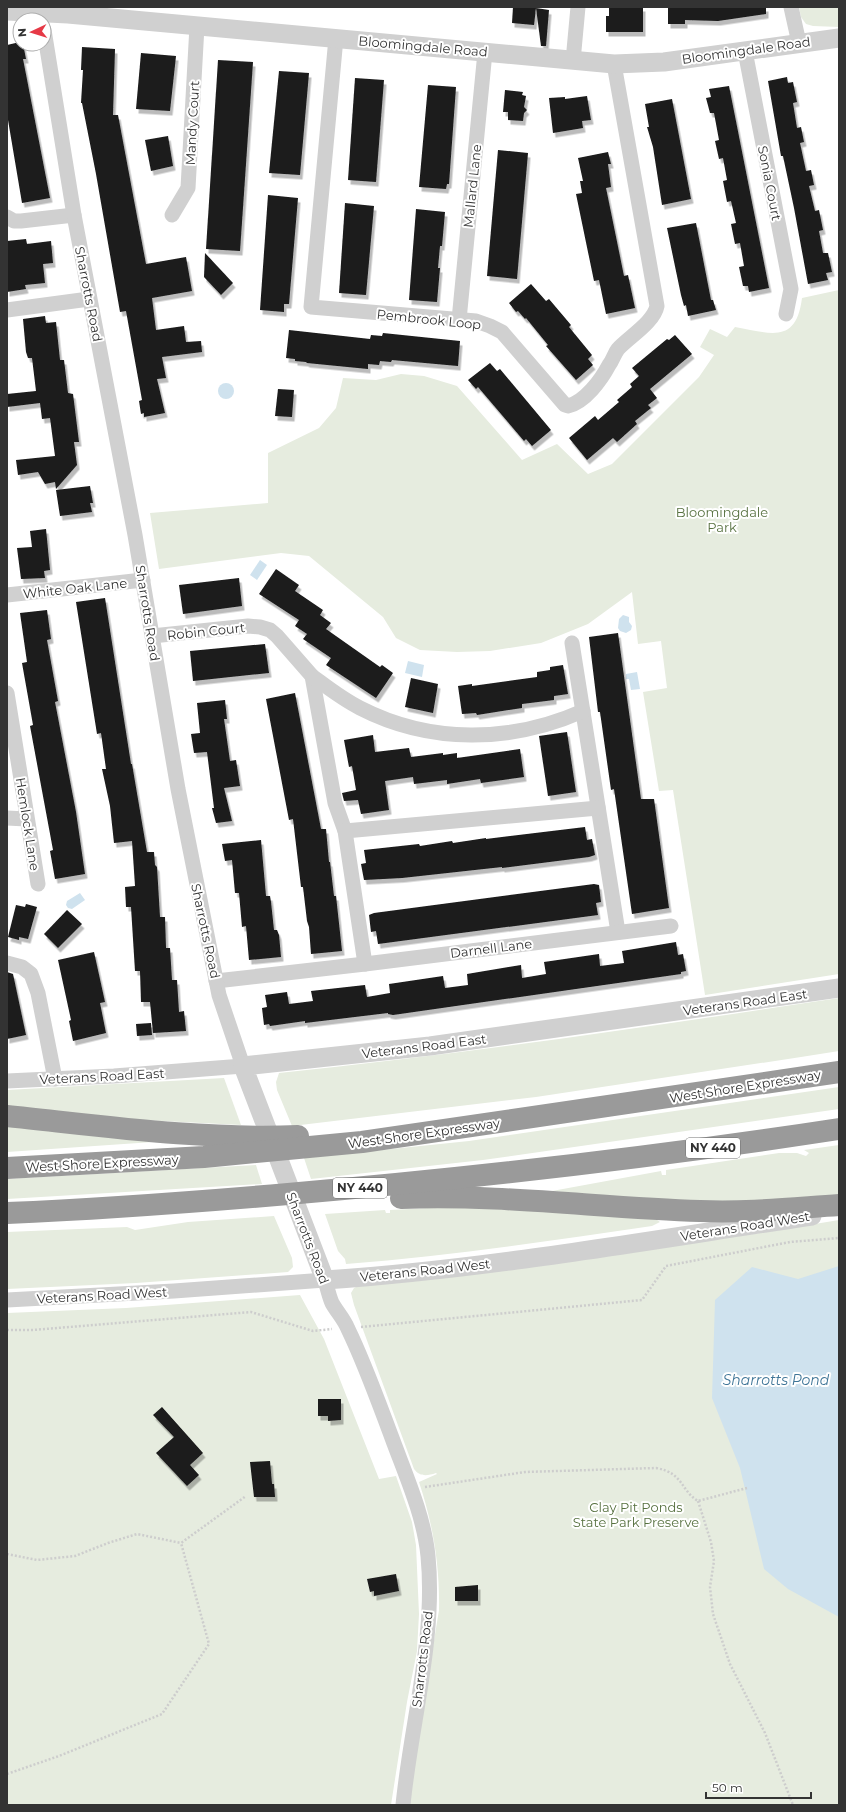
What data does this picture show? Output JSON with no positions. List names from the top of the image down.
{
  "streets": {
    "highway": ["West Shore Expressway", "NY 440"],
    "street": [
      "Bloomingdale Road",
      "Mandy Court",
      "Sonia Court",
      "Mallard Lane",
      "Sharrotts Road",
      "Pembrook Loop",
      "White Oak Lane",
      "Robin Court",
      "Hemlock Lane",
      "Darnell Lane",
      "Veterans Road East",
      "Veterans Road West"
    ]
  },
  "crossings": [
    ["Bloomingdale Road", "Mandy Court"],
    ["Bloomingdale Road", "Sonia Court"],
    ["Bloomingdale Road", "Mallard Lane"],
    ["Bloomingdale Road", "Pembrook Loop"],
    ["Mallard Lane", "Pembrook Loop"],
    ["Sharrotts Road", "White Oak Lane"],
    ["Sharrotts Road", "Robin Court"],
    ["Sharrotts Road", "Darnell Lane"],
    ["Sharrotts Road", "Veterans Road East"],
    ["Sharrotts Road", "Veterans Road West"]
  ],
  "water": ["Sharrotts Pond"],
  "parks": ["Bloomingdale Park", "Clay Pit Ponds State Park Preserve"],
  "scale_bar": "50 m",
  "north": "left"
}
